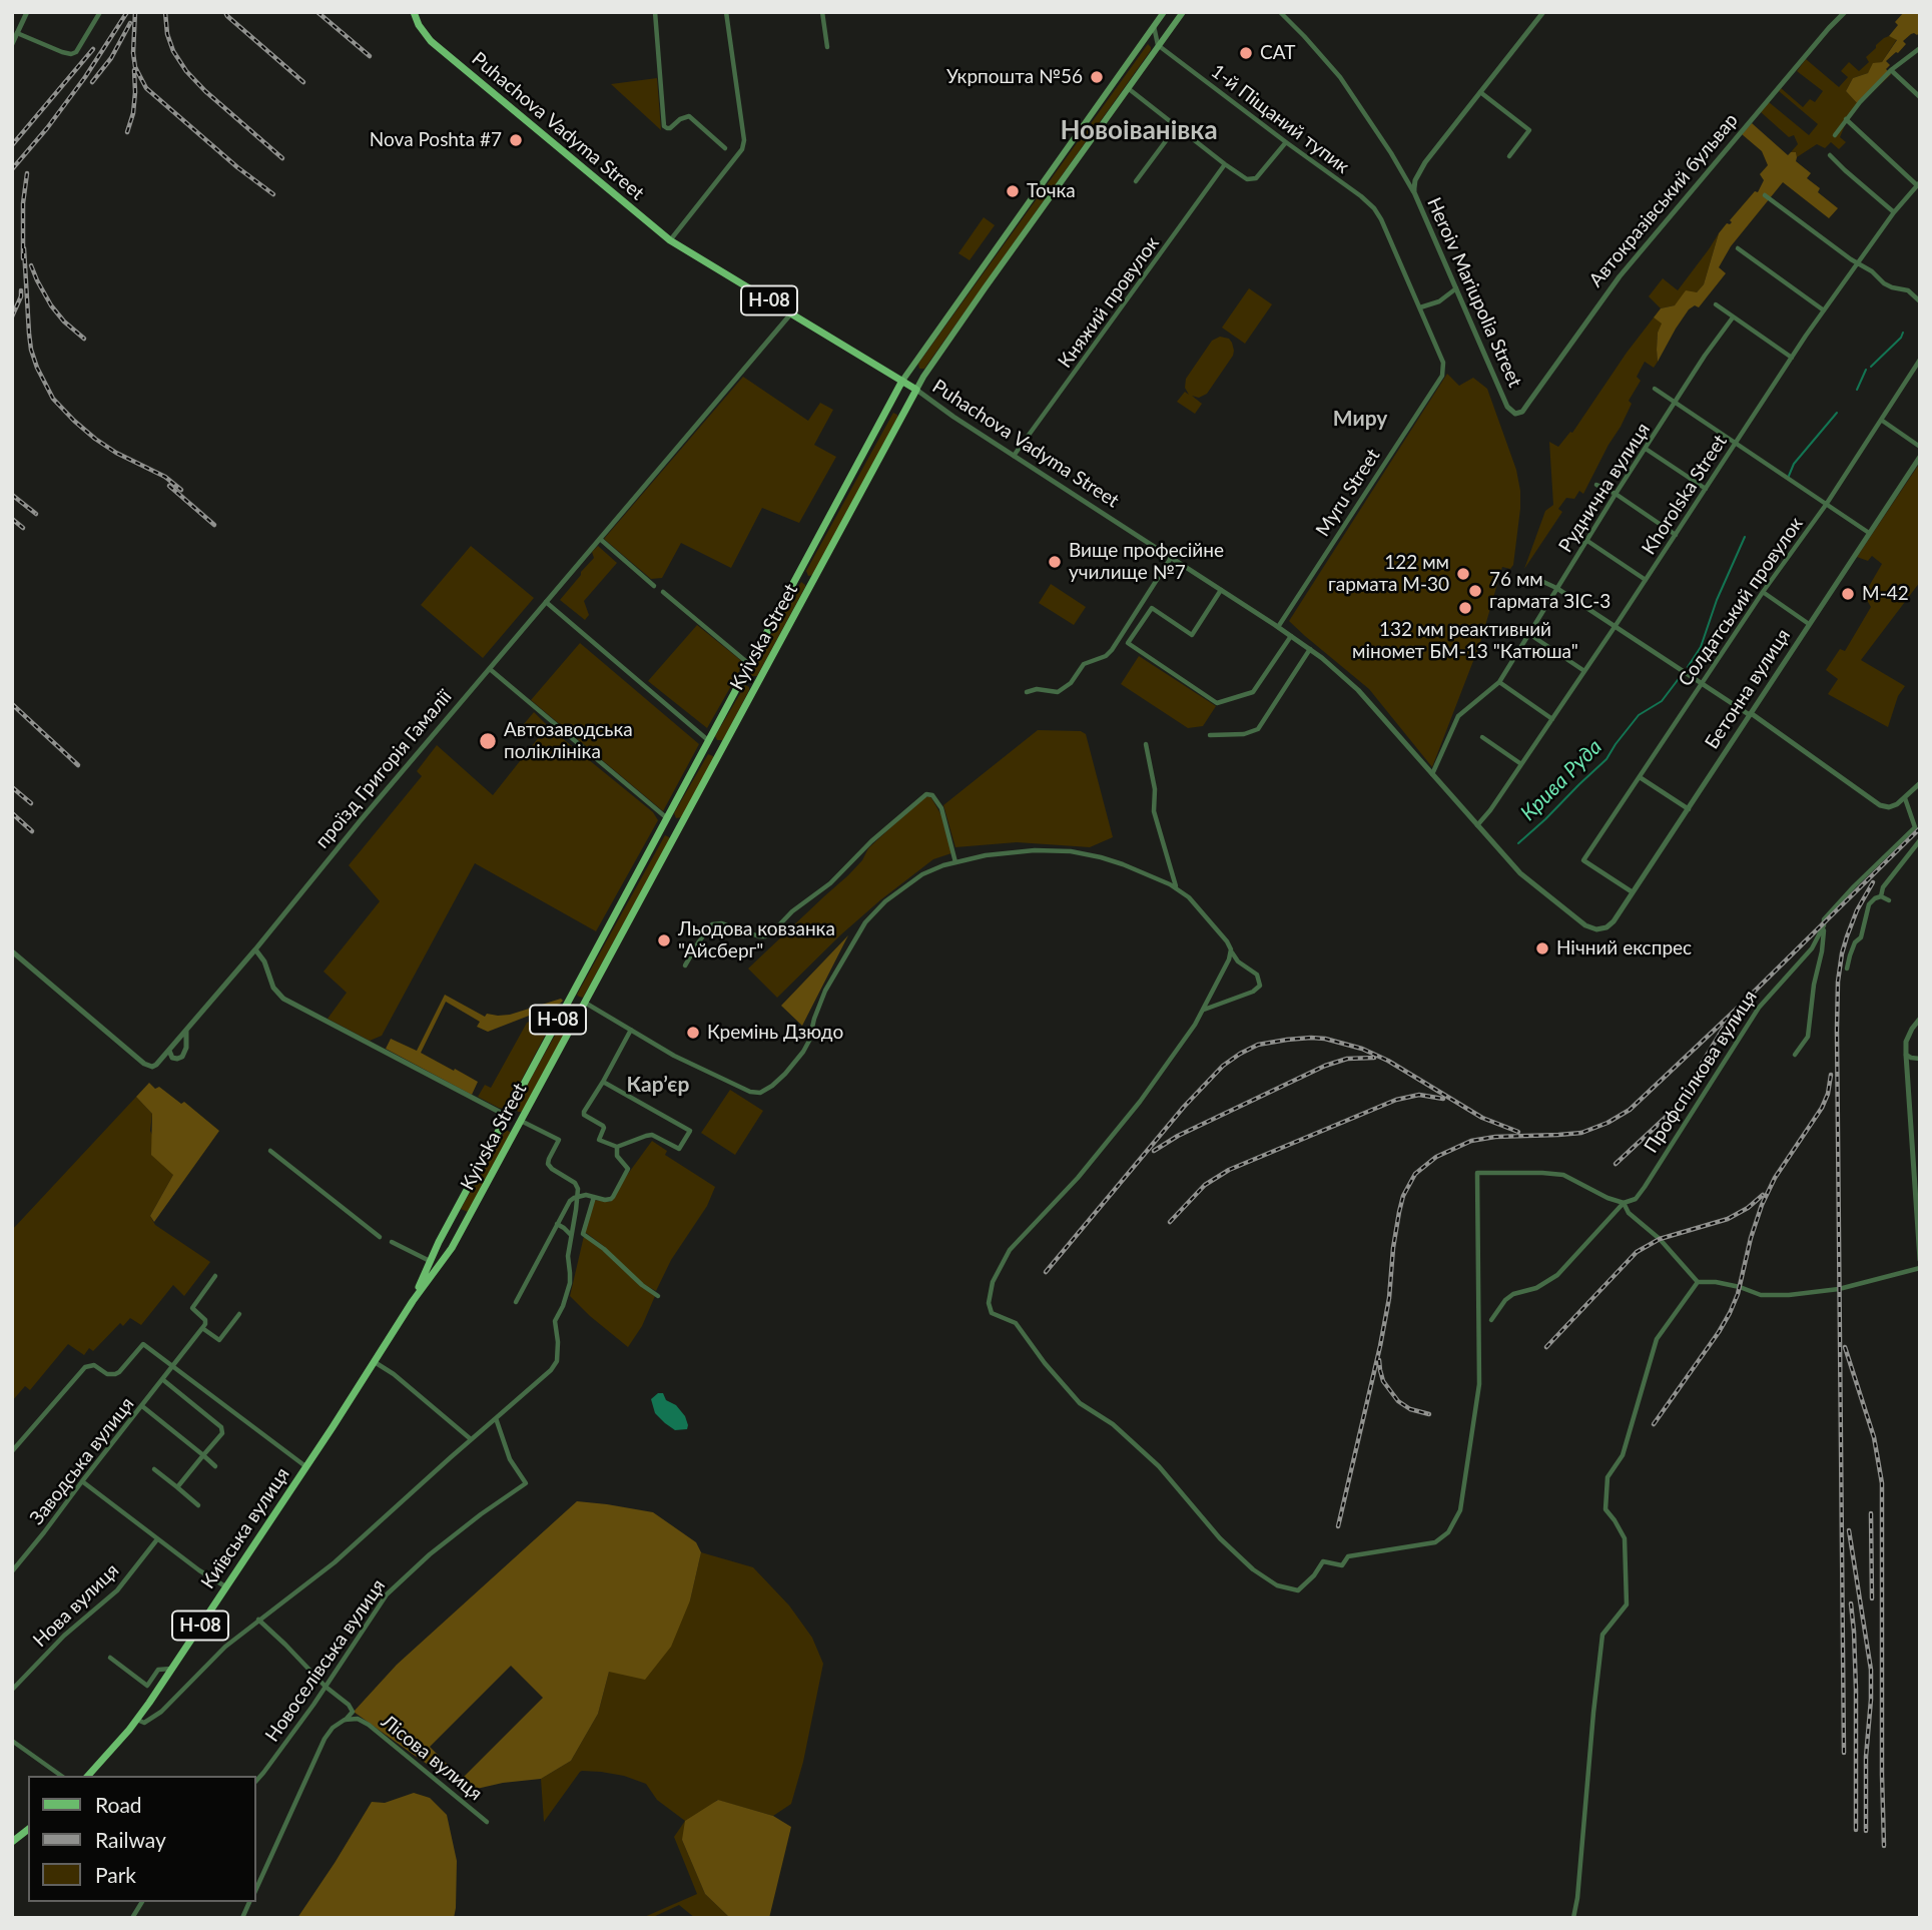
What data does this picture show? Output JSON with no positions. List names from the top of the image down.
{
  "streets": {
    "main road": [
      "Puhachova Vadyma Street",
      "Н-08",
      "Kyivska Street",
      "Київська вулиця"
    ],
    "street": [
      "1-й Піщаний тупик",
      "Автокразівський бульвар",
      "Heroiv Mariupolia Street",
      "Княжий провулок",
      "Руднична вулиця",
      "Myru Street",
      "Khorolska Street",
      "Солдатський провулок",
      "Бетонна вулиця",
      "проїзд Григорія Гамалії",
      "Профспілкова вулиця",
      "Заводська вулиця",
      "Нова вулиця",
      "Новоселівська вулиця",
      "Лісова вулиця"
    ]
  },
  "crossings": [
    ["1-й Піщаний тупик", "Myru Street"],
    ["1-й Піщаний тупик", "Kyivska Street"],
    ["Puhachova Vadyma Street", "Княжий провулок"],
    ["Puhachova Vadyma Street", "Руднична вулиця"],
    ["Puhachova Vadyma Street", "Myru Street"],
    ["Puhachova Vadyma Street", "Khorolska Street"],
    ["Puhachova Vadyma Street", "Kyivska Street"],
    ["Puhachova Vadyma Street", "Бетонна вулиця"],
    ["Puhachova Vadyma Street", "проїзд Григорія Гамалії"],
    ["Автокразівський бульвар", "Heroiv Mariupolia Street"],
    ["Солдатський провулок", "Бетонна вулиця"],
    ["Kyivska Street", "Київська вулиця"]
  ],
  "districts": ["Новоіванівка", "Миру", "Кар’єр"],
  "water": ["Крива Руда"],
  "places": [
    "САТ",
    "Укрпошта №56",
    "Nova Poshta #7",
    "Точка",
    "Вище професійне училище №7",
    "122 мм гармата М-30",
    "76 мм гармата ЗІС-3",
    "М-42",
    "132 мм реактивний міномет БМ-13 \"Катюша\"",
    "Автозаводська поліклініка",
    "Льодова ковзанка \"Айсберг\"",
    "Нічний експрес",
    "Кремінь Дзюдо"
  ],
  "legend": ["Road", "Railway", "Park"]
}
